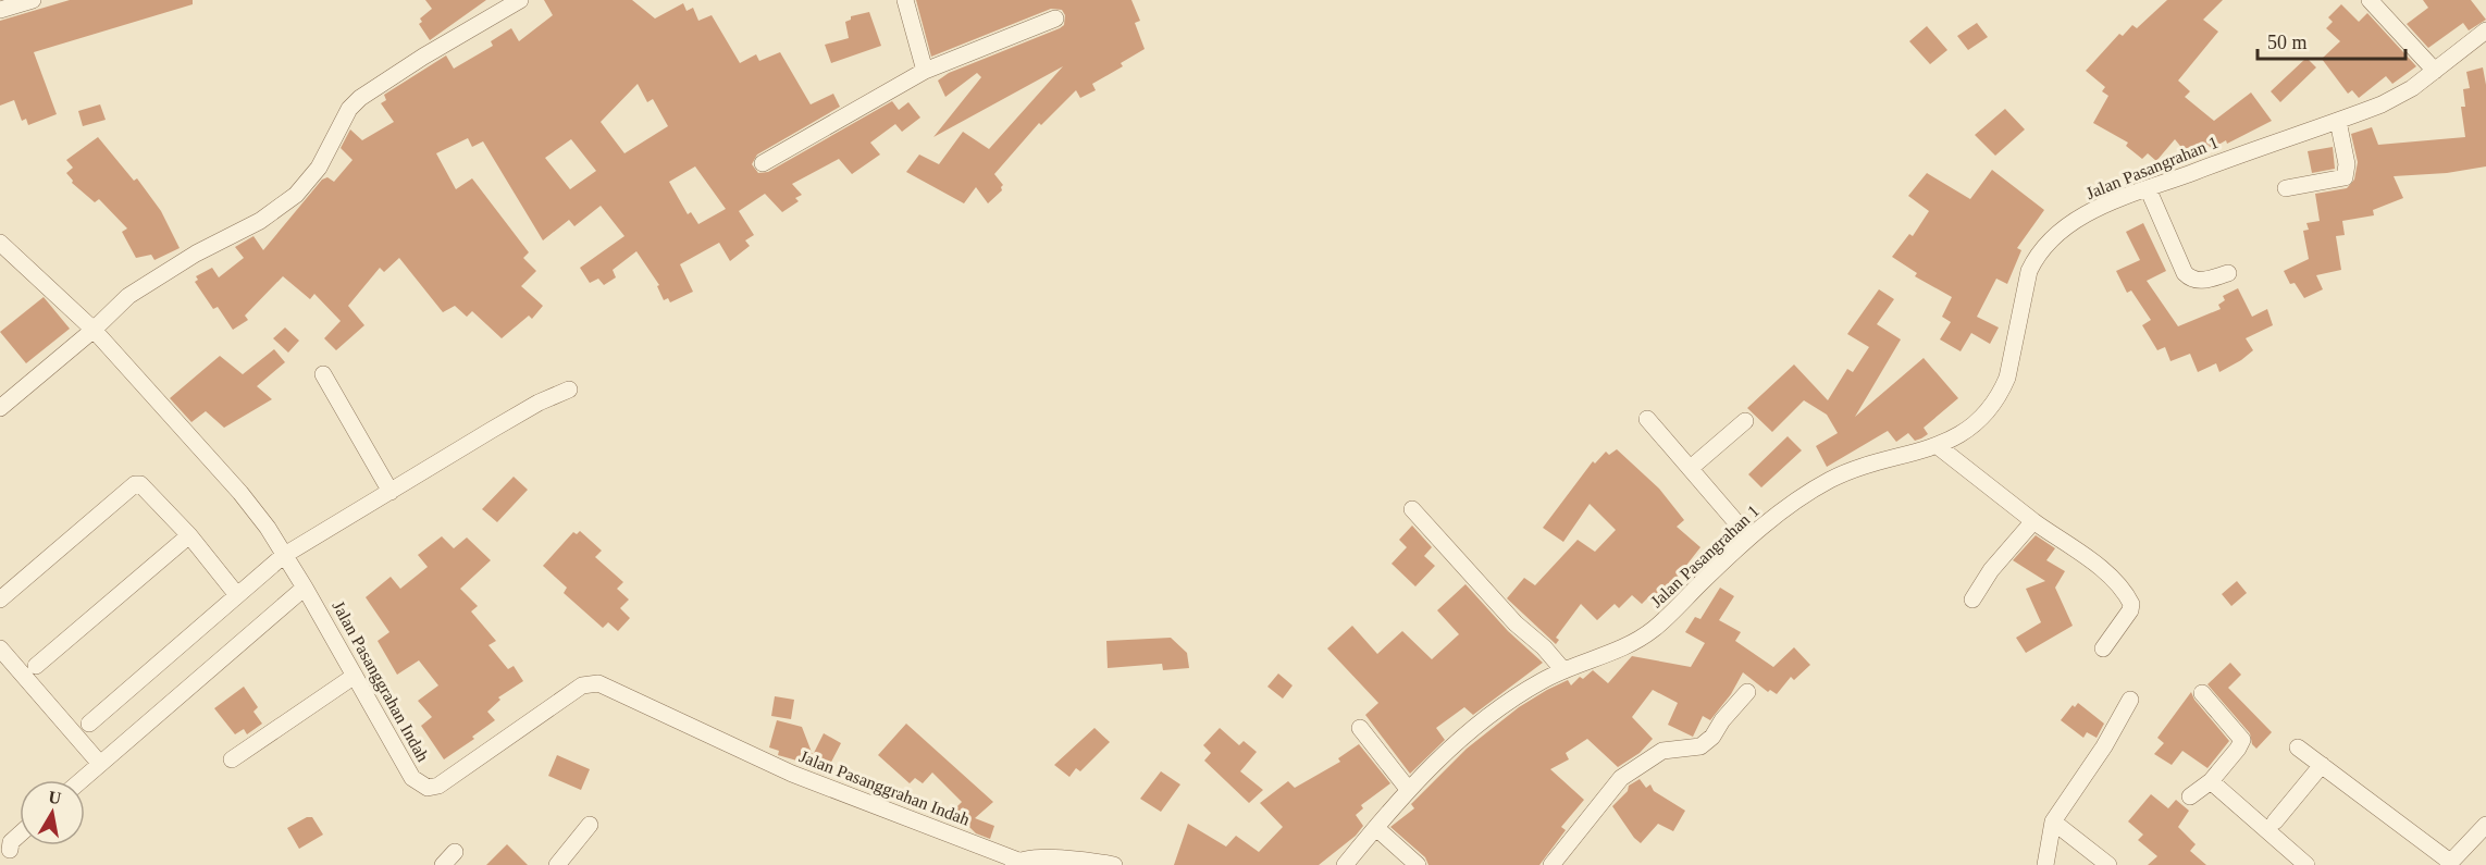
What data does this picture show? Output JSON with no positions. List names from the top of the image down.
{
  "streets": {
    "street": ["Jalan Pasangrahan 1", "Jalan Pasanggrahan Indah"]
  },
  "scale_bar": "50 m",
  "north": "top"
}
